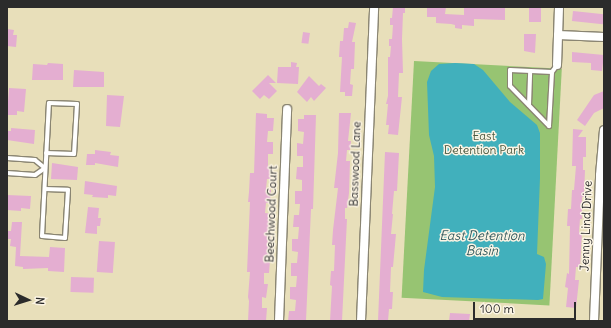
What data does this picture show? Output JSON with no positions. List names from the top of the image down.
{
  "streets": {
    "street": ["Basswood Lane", "Beechwood Court", "Jenny Lind Drive"]
  },
  "water": ["East Detention Basin"],
  "parks": ["East Detention Park"],
  "scale_bar": "100 m",
  "north": "right"
}
